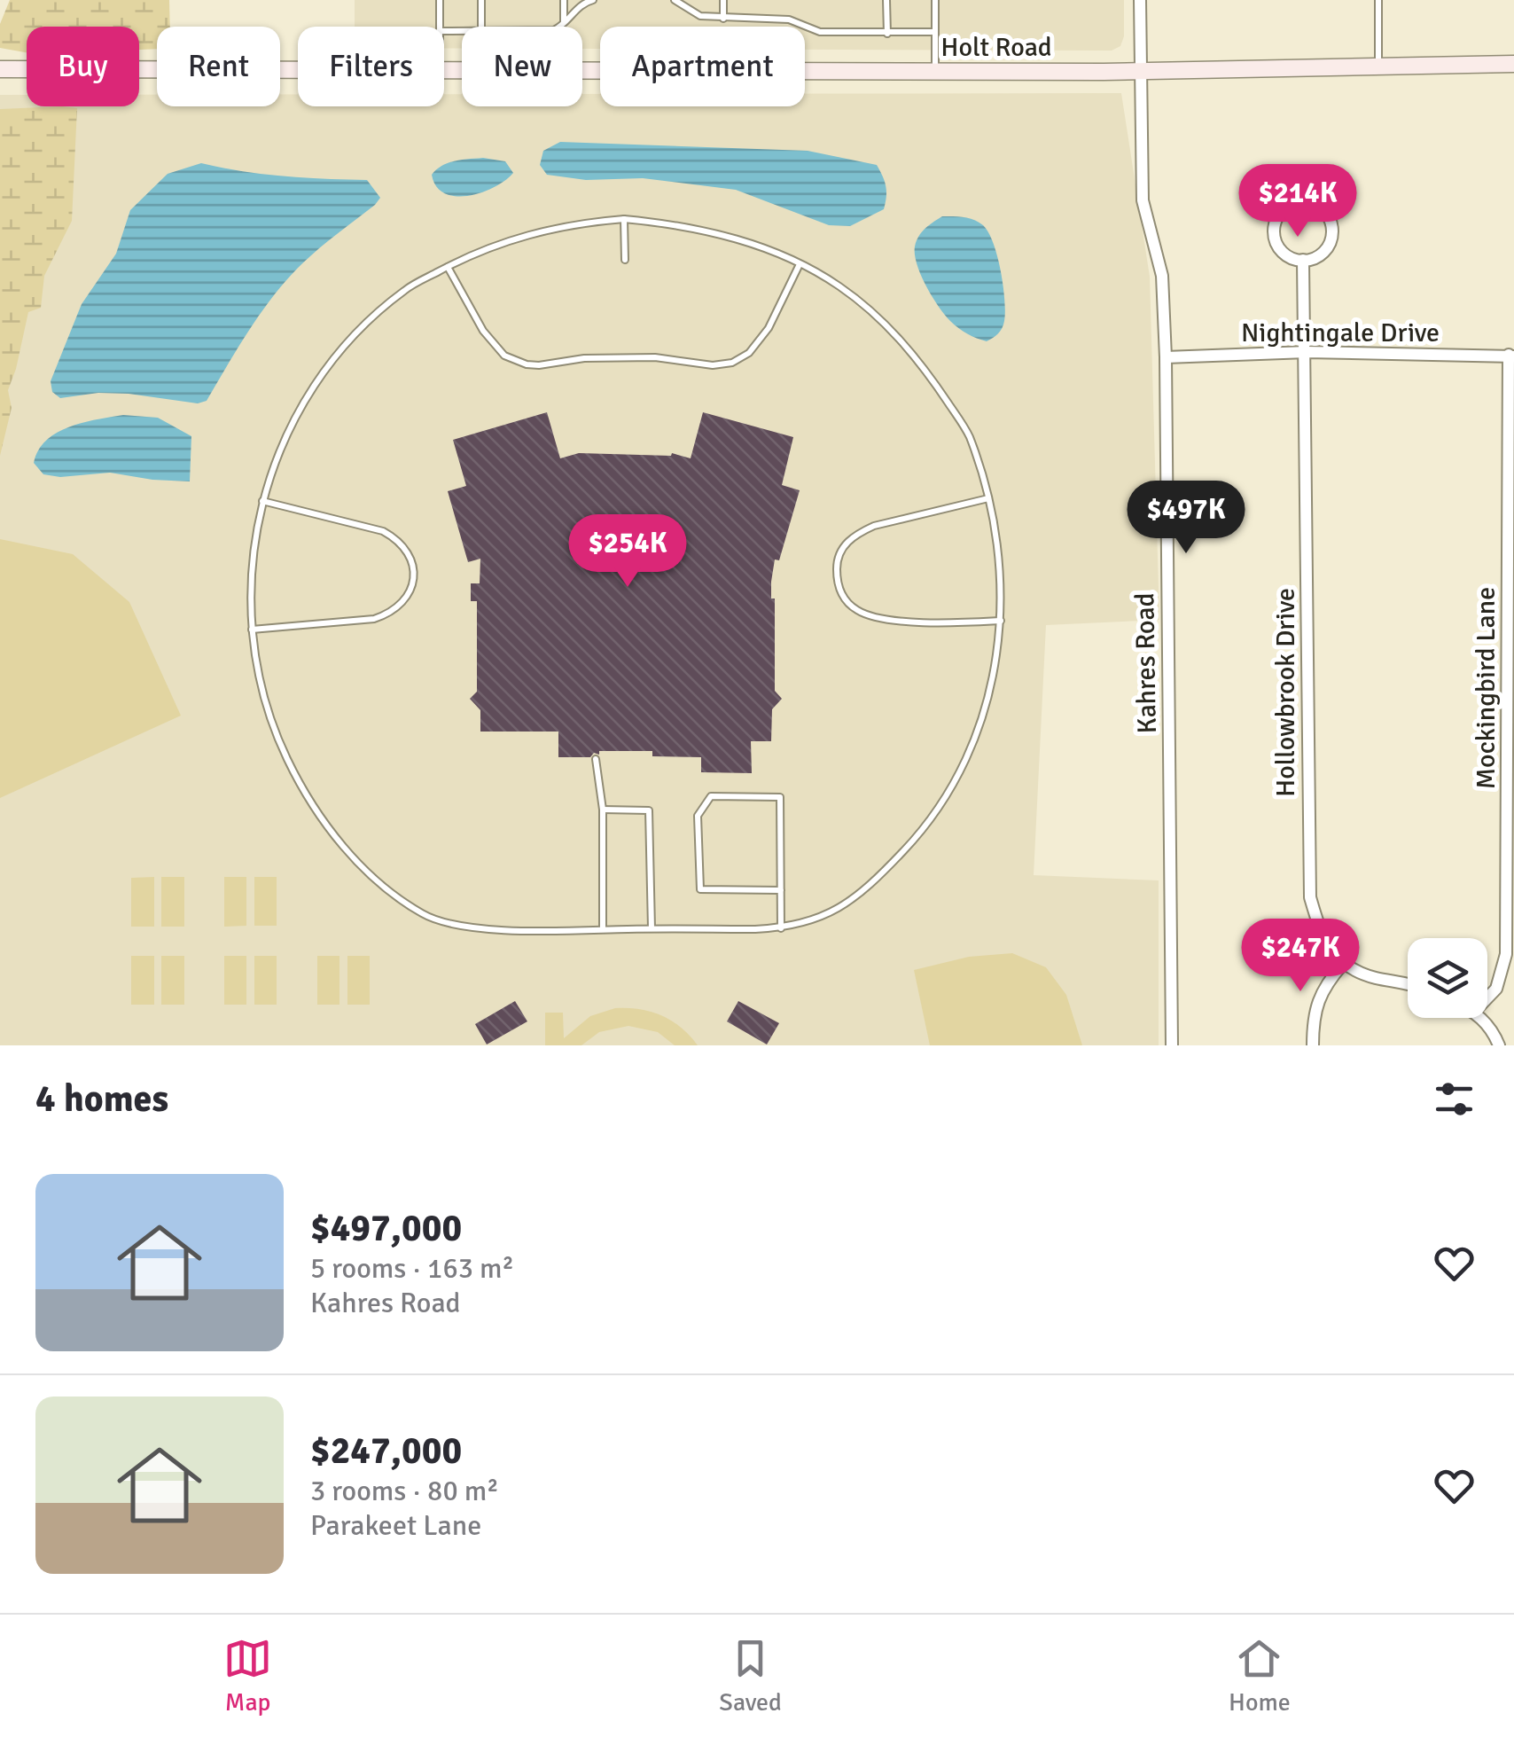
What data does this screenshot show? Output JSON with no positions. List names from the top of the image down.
{
  "streets": {
    "main road": ["Holt Road"],
    "street": [
      "Nightingale Drive",
      "Kahres Road",
      "Mockingbird Lane",
      "Hollowbrook Drive"
    ]
  },
  "crossings": [
    ["Holt Road", "Kahres Road"],
    ["Nightingale Drive", "Kahres Road"],
    ["Nightingale Drive", "Mockingbird Lane"],
    ["Nightingale Drive", "Hollowbrook Drive"]
  ],
  "page": {
    "chip": [
      "Buy",
      "Rent",
      "Filters",
      "New",
      "Apartment"
    ],
    "price": [
      "$214K",
      "$497K",
      "$254K",
      "$247K"
    ],
    "heading": "4 homes",
    "list": [
      {
        "name": "$497,000",
        "note": "5 rooms · 163 m² · Kahres Road"
      },
      {
        "name": "$247,000",
        "note": "3 rooms · 80 m² · Parakeet Lane"
      }
    ],
    "tabs": ["Map", "Saved", "Home"]
  }
}
